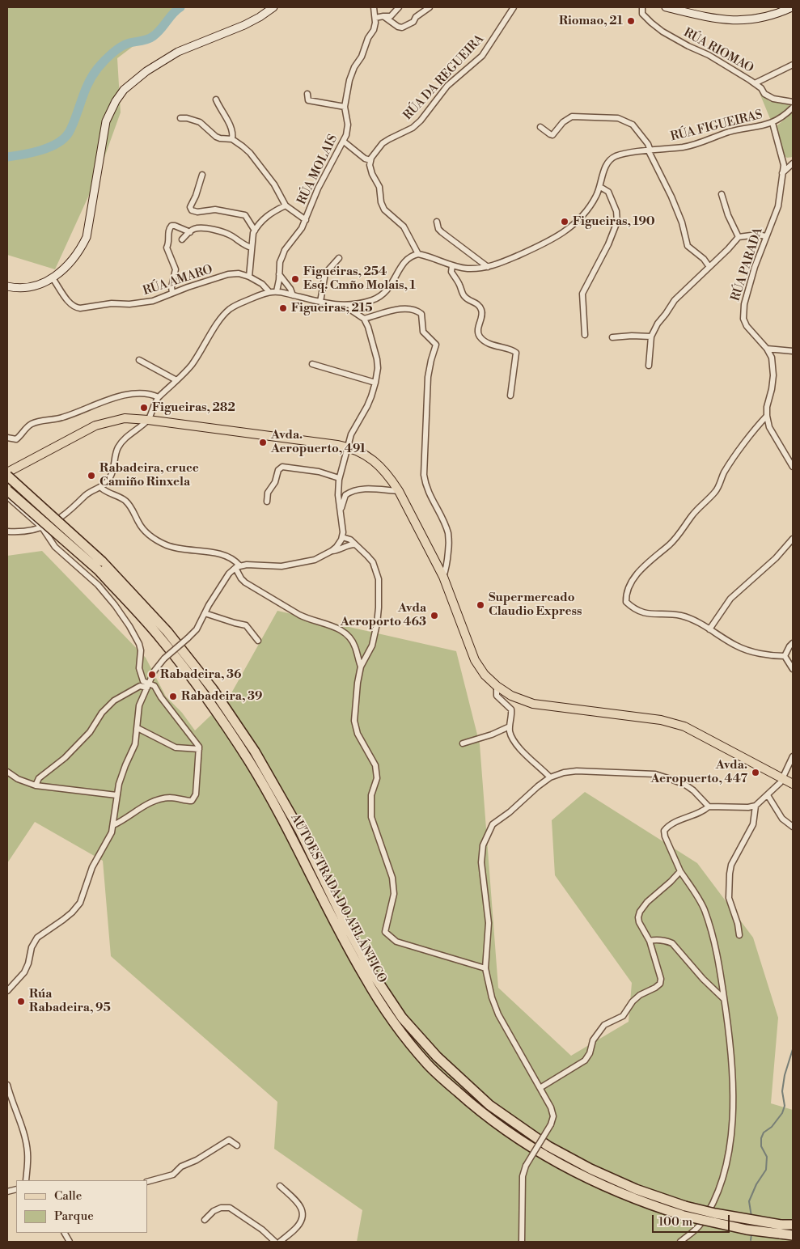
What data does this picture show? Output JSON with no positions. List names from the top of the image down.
{
  "streets": {
    "highway": ["AUTOESTRADA DO ATLÁNTICO"],
    "street": [
      "RÚA RIOMAO",
      "RÚA DA REGUEIRA",
      "RÚA FIGUEIRAS",
      "RÚA MOLAIS",
      "RÚA PARADA",
      "RÚA AMARO"
    ]
  },
  "crossings": [
    ["RÚA FIGUEIRAS", "RÚA PARADA"]
  ],
  "places": [
    "Riomao, 21",
    "Figueiras, 190",
    "Figueiras, 254 Esq. Cmño Molais, 1",
    "Figueiras, 215",
    "Figueiras, 282",
    "Avda. Aeropuerto, 491",
    "Rabadeira, cruce Camiño Rinxela",
    "Supermercado Claudio Express",
    "Avda Aeroporto 463",
    "Rabadeira, 36",
    "Rabadeira, 39",
    "Avda. Aeropuerto, 447",
    "Rúa Rabadeira, 95"
  ],
  "legend": ["Calle", "Parque"],
  "scale_bar": "100 m"
}
